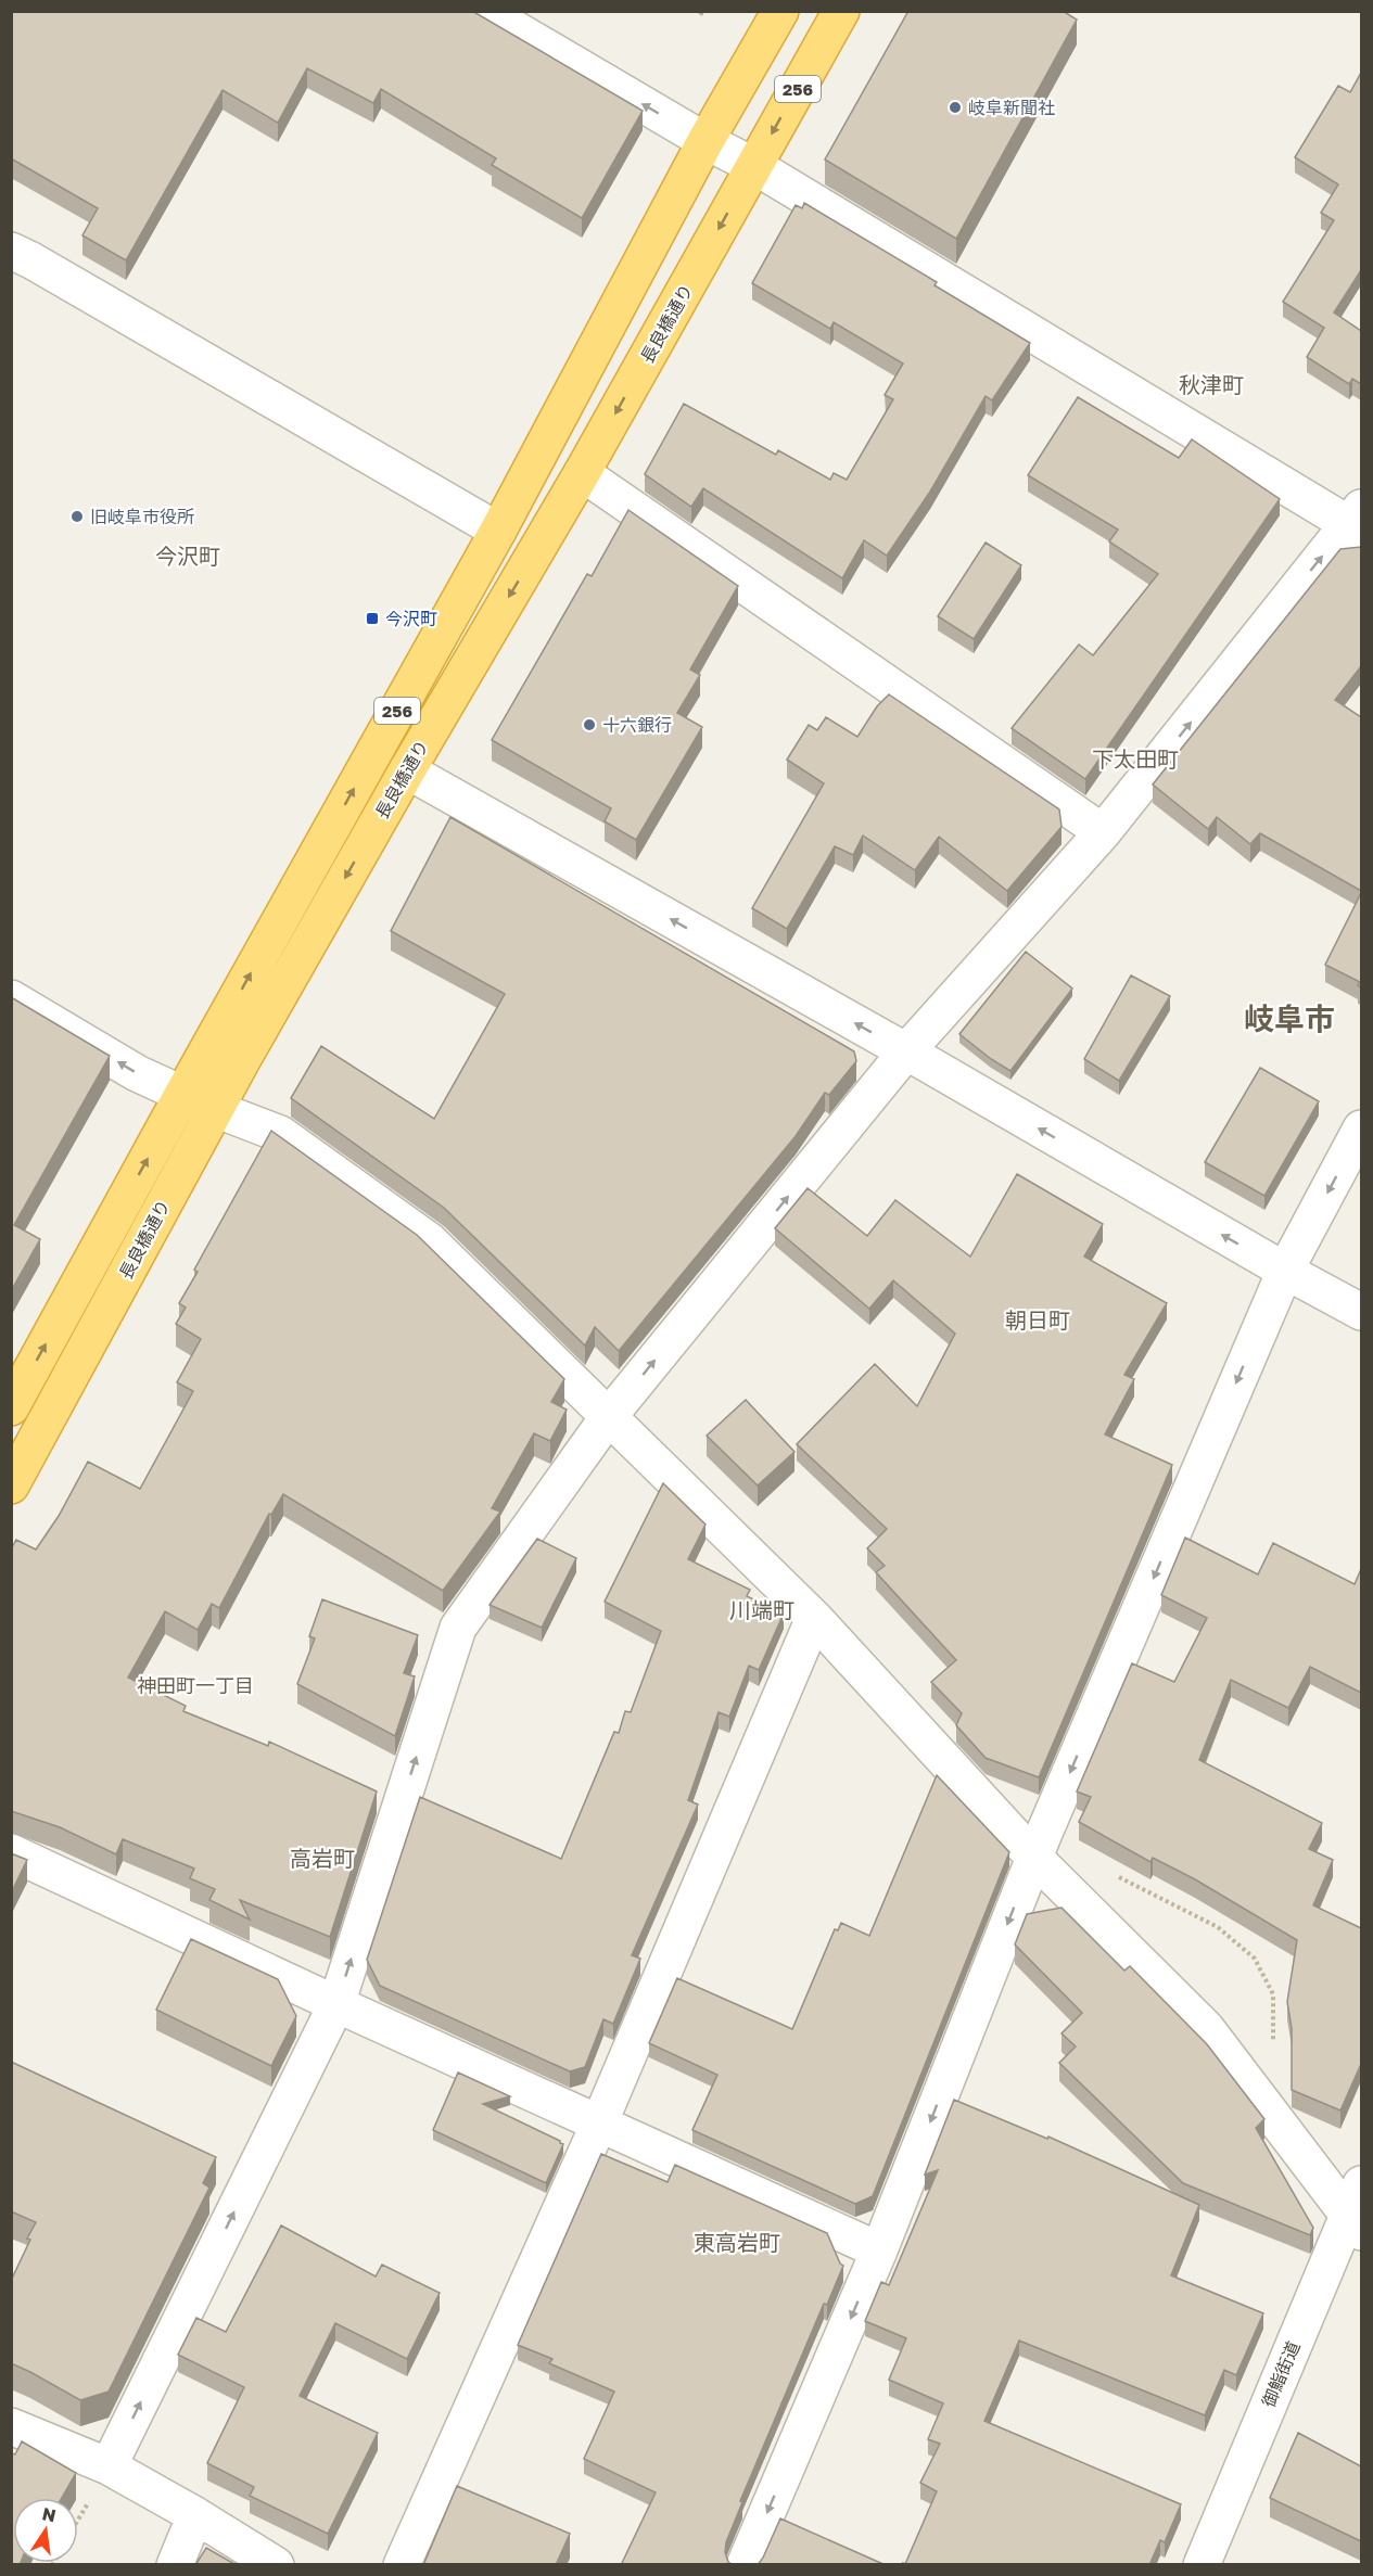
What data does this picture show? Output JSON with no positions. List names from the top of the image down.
{
  "streets": {
    "highway": ["256", "長良橋通り"],
    "street": ["御鮨街道"]
  },
  "districts": [
    "秋津町",
    "今沢町",
    "下太田町",
    "岐阜市",
    "朝日町",
    "川端町",
    "神田町一丁目",
    "高岩町",
    "東高岩町"
  ],
  "places": {
    "other": ["岐阜新聞社", "旧岐阜市役所", "十六銀行"],
    "transit": ["今沢町"]
  },
  "north": "top"
}
